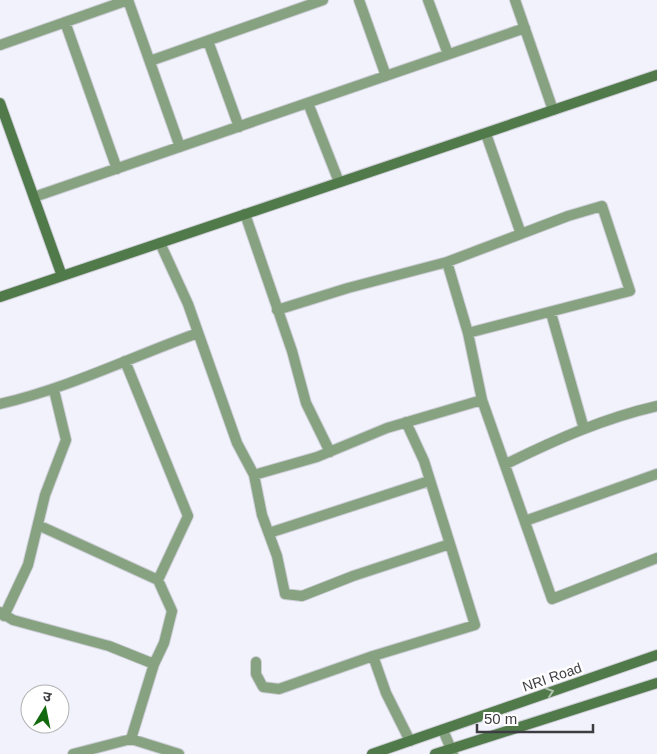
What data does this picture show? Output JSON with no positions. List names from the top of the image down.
{
  "streets": {
    "street": ["NRI Road"]
  },
  "scale_bar": "50 m",
  "north": "top"
}
